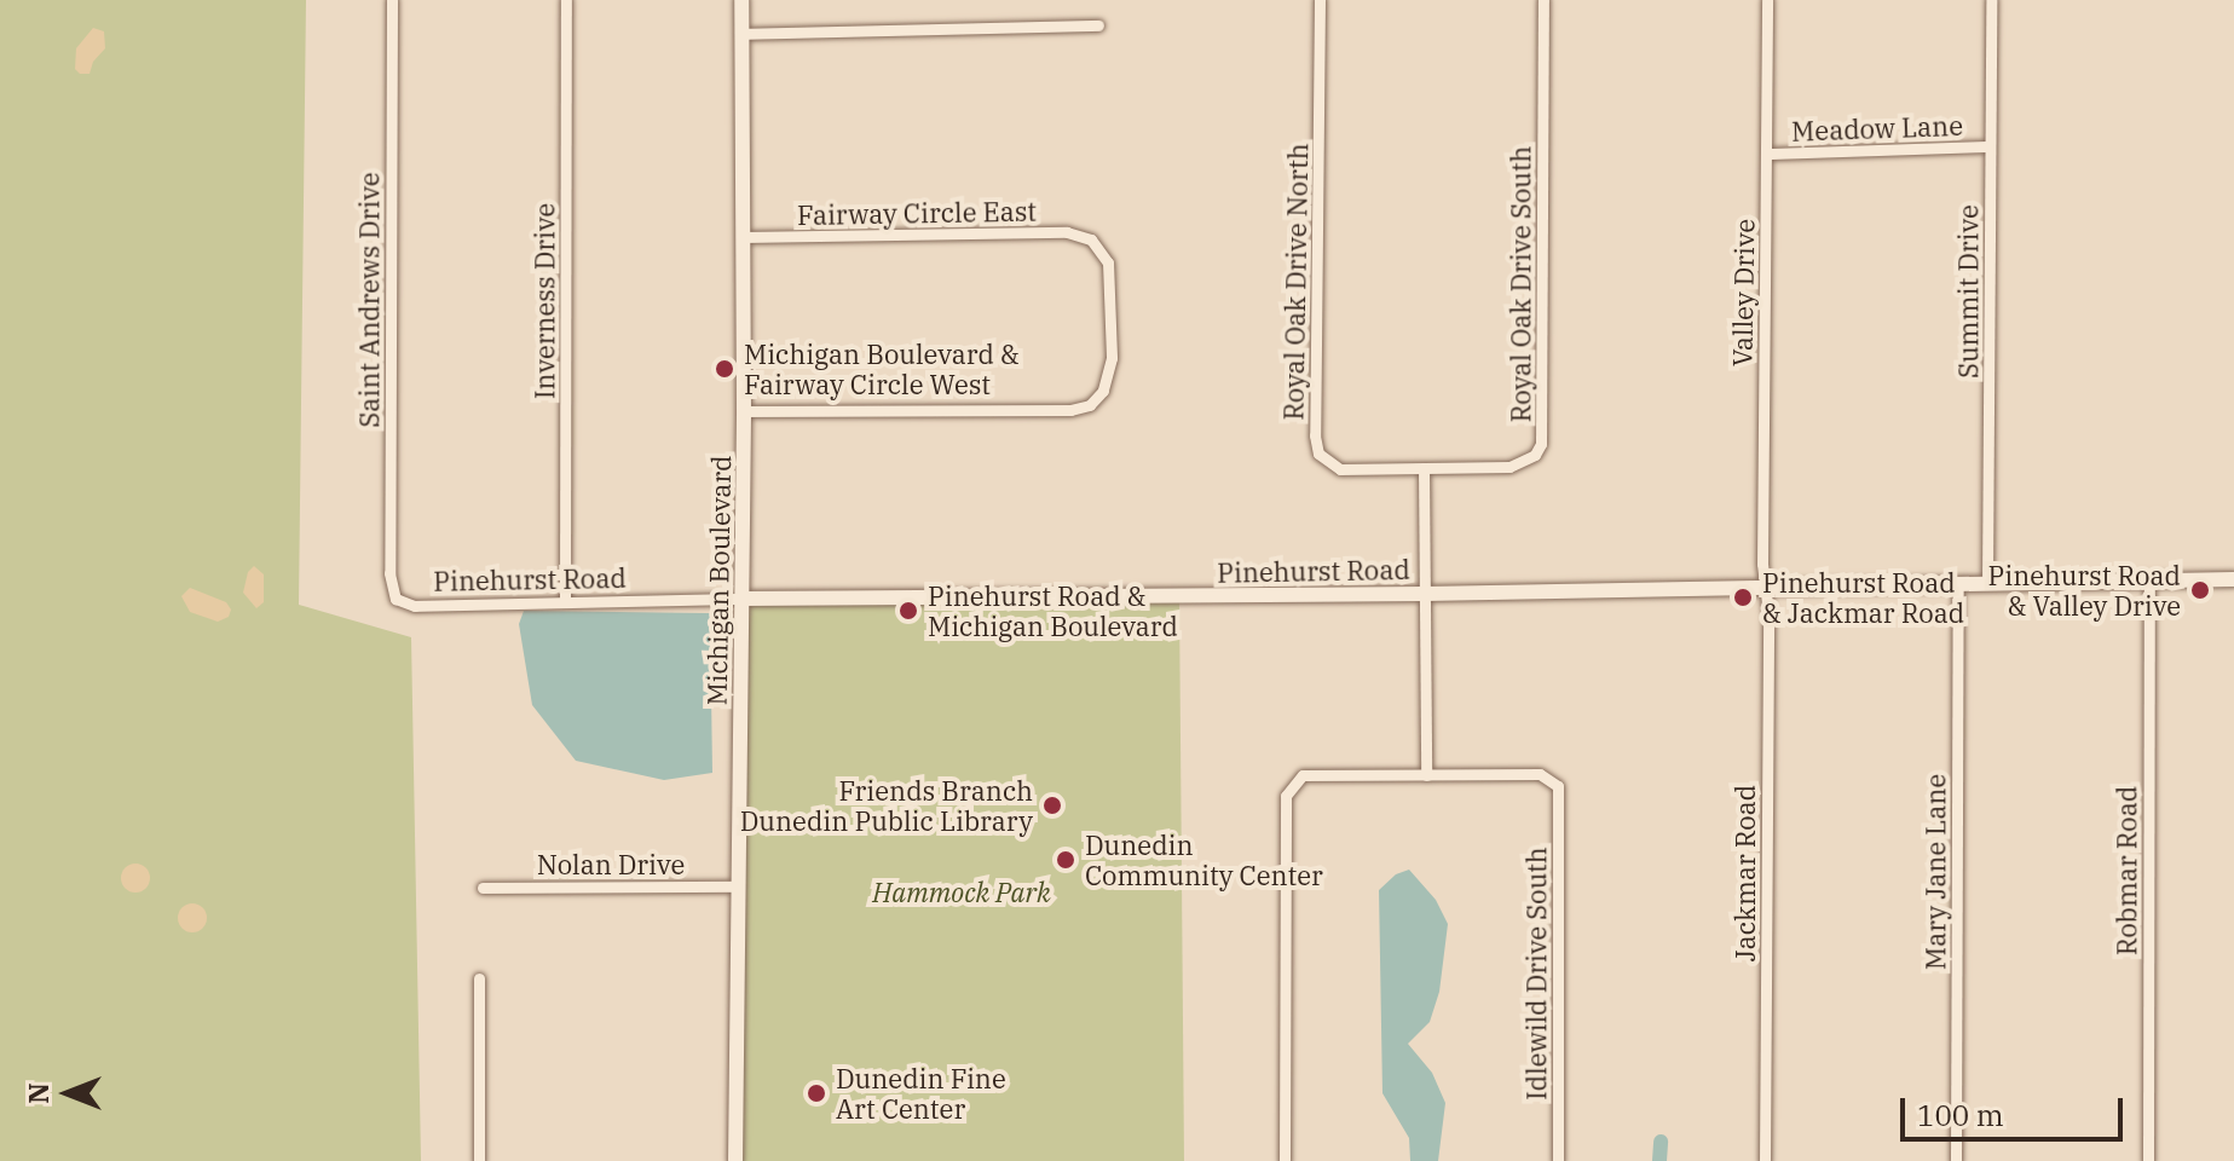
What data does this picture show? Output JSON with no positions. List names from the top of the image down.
{
  "streets": {
    "street": [
      "Meadow Lane",
      "Fairway Circle East",
      "Royal Oak Drive North",
      "Royal Oak Drive South",
      "Summit Drive",
      "Valley Drive",
      "Saint Andrews Drive",
      "Inverness Drive",
      "Pinehurst Road",
      "Michigan Boulevard",
      "Nolan Drive",
      "Robmar Road",
      "Mary Jane Lane",
      "Jackmar Road",
      "Idlewild Drive South"
    ]
  },
  "crossings": [
    ["Meadow Lane", "Summit Drive"],
    ["Meadow Lane", "Valley Drive"],
    ["Fairway Circle East", "Michigan Boulevard"],
    ["Royal Oak Drive North", "Royal Oak Drive South"],
    ["Summit Drive", "Pinehurst Road"],
    ["Valley Drive", "Pinehurst Road"],
    ["Valley Drive", "Jackmar Road"],
    ["Saint Andrews Drive", "Pinehurst Road"],
    ["Inverness Drive", "Pinehurst Road"],
    ["Pinehurst Road", "Michigan Boulevard"],
    ["Pinehurst Road", "Robmar Road"],
    ["Pinehurst Road", "Mary Jane Lane"],
    ["Pinehurst Road", "Jackmar Road"],
    ["Michigan Boulevard", "Nolan Drive"]
  ],
  "parks": ["Hammock Park"],
  "places": [
    "Michigan Boulevard & Fairway Circle West",
    "Pinehurst Road & Valley Drive",
    "Pinehurst Road & Jackmar Road",
    "Pinehurst Road & Michigan Boulevard",
    "Friends Branch Dunedin Public Library",
    "Dunedin Community Center",
    "Dunedin Fine Art Center"
  ],
  "scale_bar": "100 m",
  "north": "left"
}
